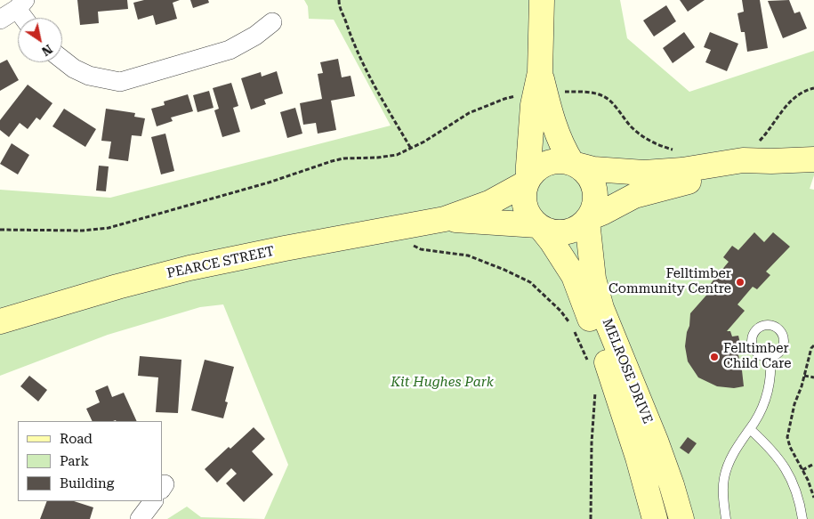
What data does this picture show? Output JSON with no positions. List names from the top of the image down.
{
  "streets": {
    "main road": ["PEARCE STREET", "MELROSE DRIVE"]
  },
  "crossings": [
    ["PEARCE STREET", "MELROSE DRIVE"]
  ],
  "parks": ["Kit Hughes Park"],
  "places": ["Felltimber Community Centre", "Felltimber Child Care"],
  "legend": ["Road", "Park", "Building"],
  "north": "bottom right"
}
